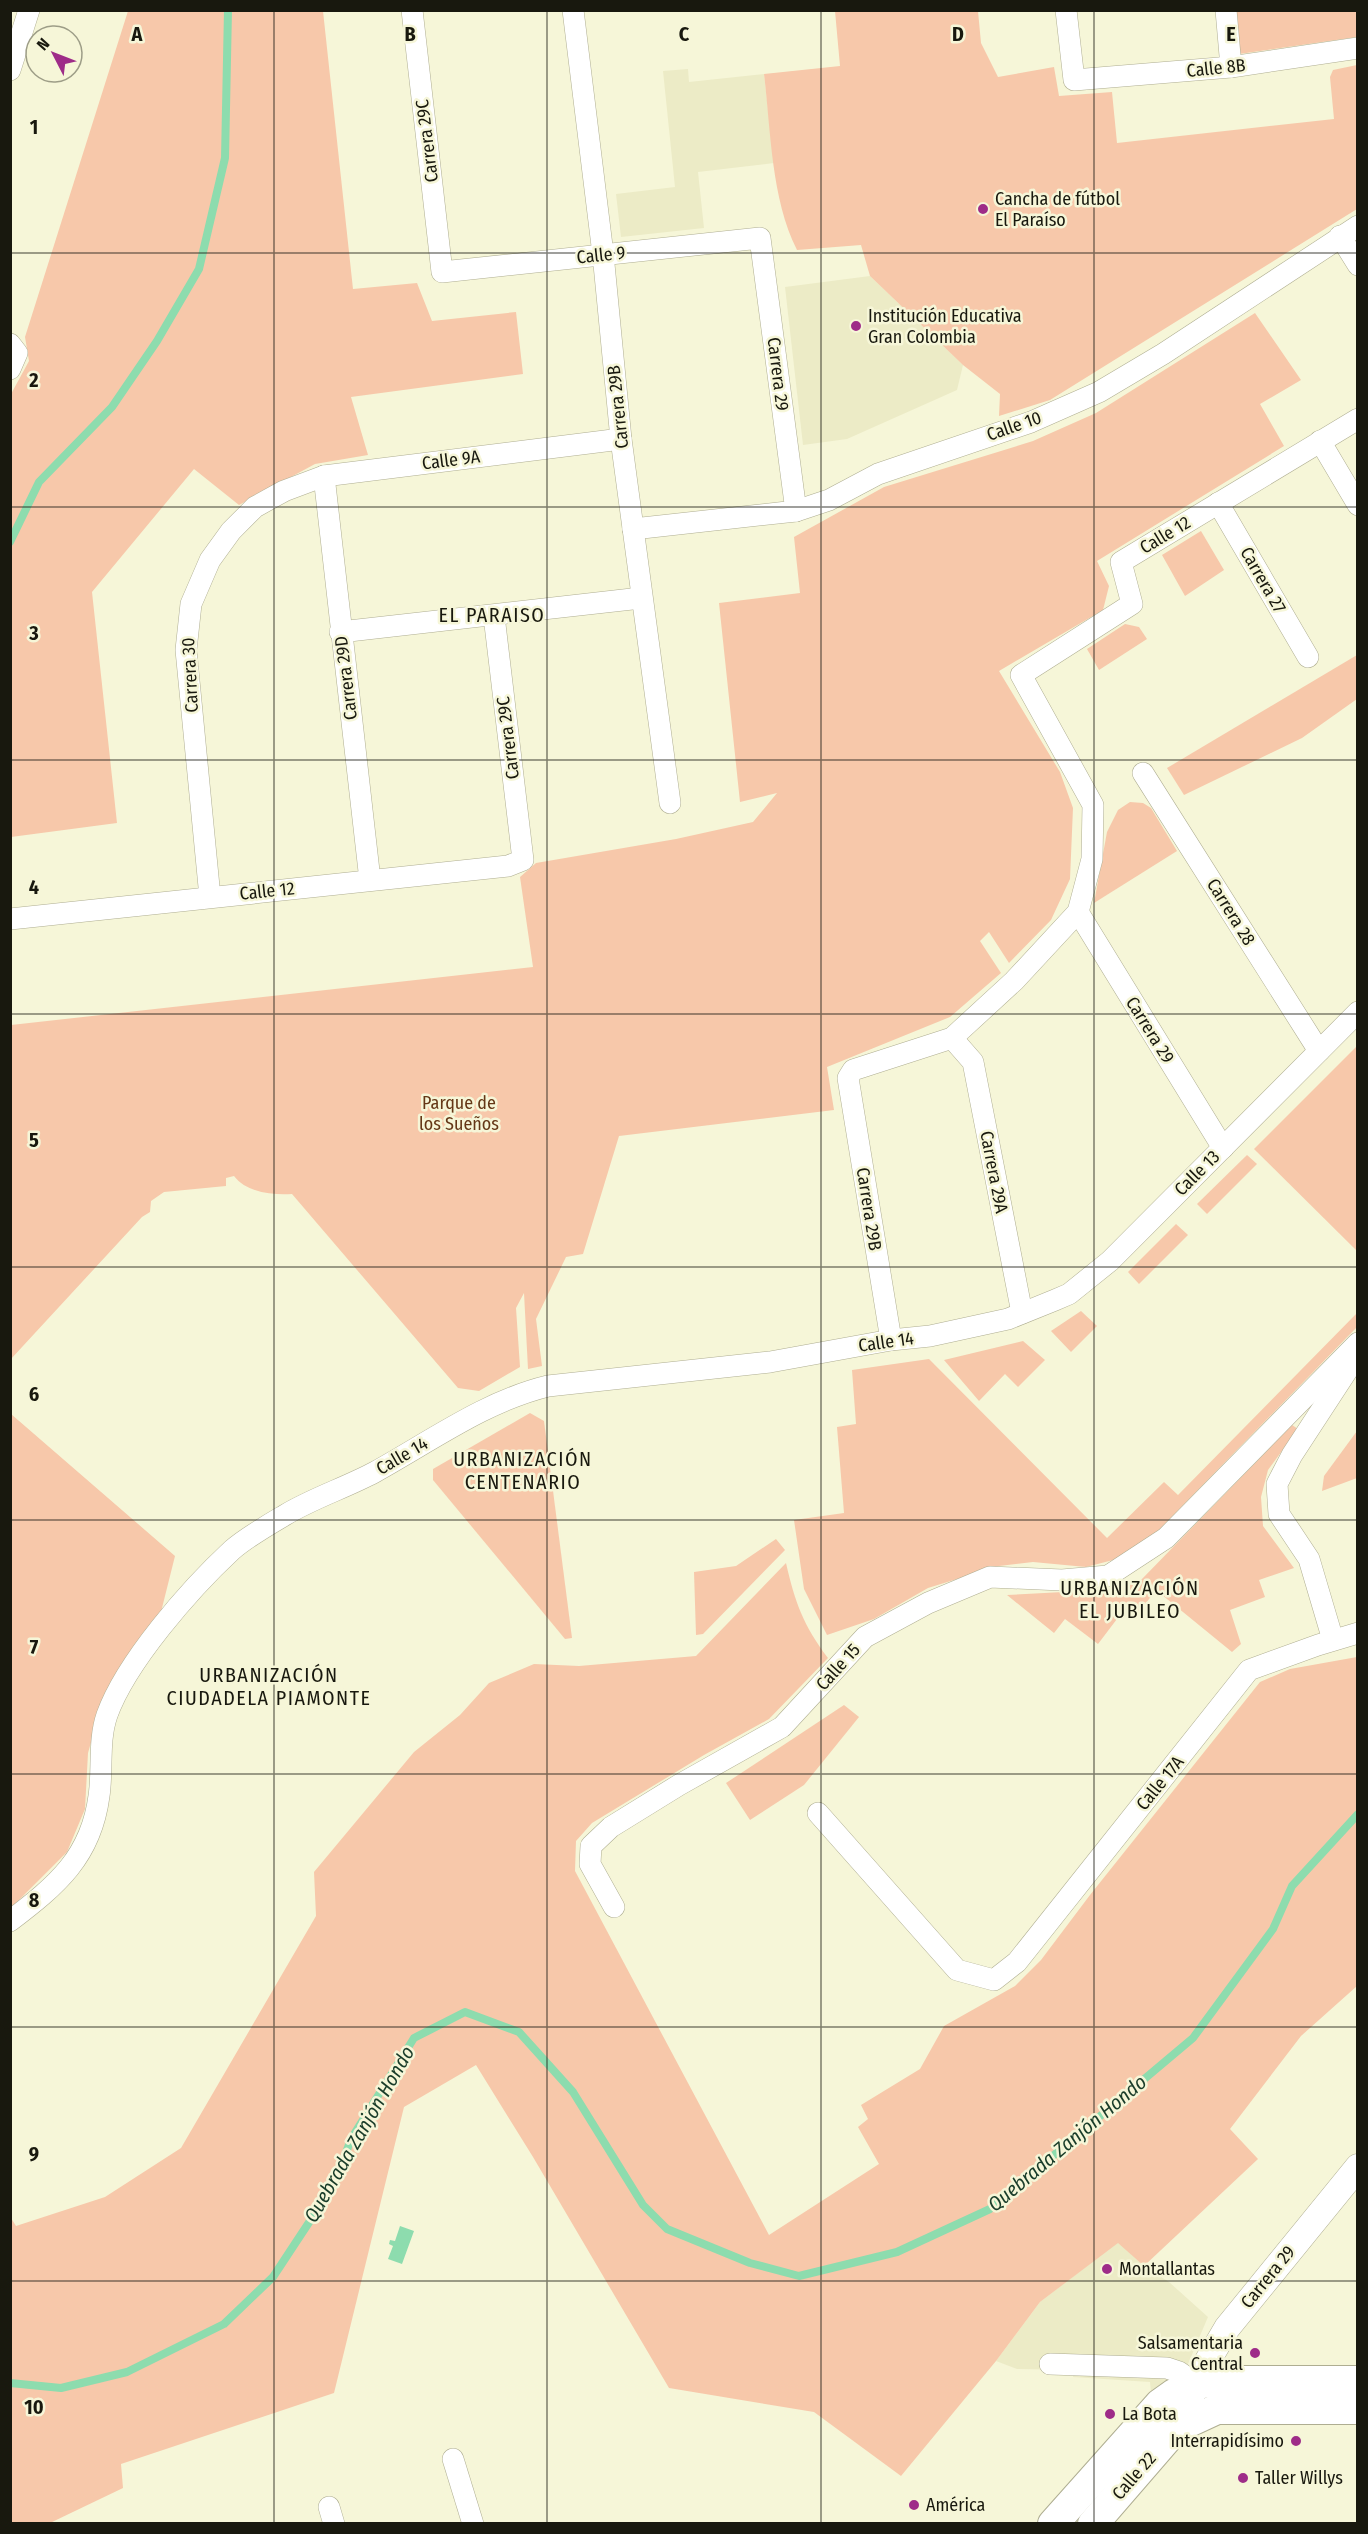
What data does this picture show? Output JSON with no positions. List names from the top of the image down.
{
  "streets": {
    "main road": ["Calle 22"],
    "street": [
      "Calle 8B",
      "Carrera 29C",
      "Calle 9",
      "Carrera 29",
      "Carrera 29B",
      "Calle 10",
      "Calle 9A",
      "Calle 12",
      "Carrera 27",
      "Carrera 30",
      "Carrera 29D",
      "Carrera 28",
      "Carrera 29A",
      "Calle 13",
      "Calle 14",
      "Calle 15",
      "Calle 17A"
    ]
  },
  "crossings": [
    ["Carrera 29C", "Calle 9"],
    ["Carrera 29C", "Calle 12"],
    ["Calle 9", "Carrera 29"],
    ["Calle 9", "Carrera 29B"],
    ["Carrera 29", "Calle 10"],
    ["Carrera 29", "Calle 12"],
    ["Carrera 29", "Calle 13"],
    ["Carrera 29", "Calle 22"],
    ["Carrera 29B", "Calle 10"],
    ["Carrera 29B", "Calle 9A"],
    ["Carrera 29B", "Carrera 29A"],
    ["Carrera 29B", "Calle 14"],
    ["Calle 9A", "Carrera 30"],
    ["Calle 9A", "Carrera 29D"],
    ["Calle 12", "Carrera 27"],
    ["Calle 12", "Carrera 30"],
    ["Calle 12", "Carrera 29D"],
    ["Carrera 28", "Calle 13"],
    ["Carrera 29A", "Calle 13"],
    ["Carrera 29A", "Calle 14"],
    ["Calle 13", "Calle 14"]
  ],
  "districts": [
    "EL PARAISO",
    "URBANIZACIÓN CENTENARIO",
    "URBANIZACIÓN EL JUBILEO",
    "URBANIZACIÓN CIUDADELA PIAMONTE"
  ],
  "water": ["Quebrada Zanjón Hondo"],
  "parks": ["Parque de los Sueños"],
  "places": [
    "Cancha de fútbol El Paraíso",
    "Institución Educativa Gran Colombia",
    "Montallantas",
    "Salsamentaria Central",
    "La Bota",
    "Interrapidísimo",
    "Taller Willys",
    "América"
  ],
  "north": "top left",
  "grid": {
    "columns": [
      "A",
      "B",
      "C",
      "D",
      "E"
    ],
    "rows": [
      "1",
      "2",
      "3",
      "4",
      "5",
      "6",
      "7",
      "8",
      "9",
      "10"
    ]
  }
}
